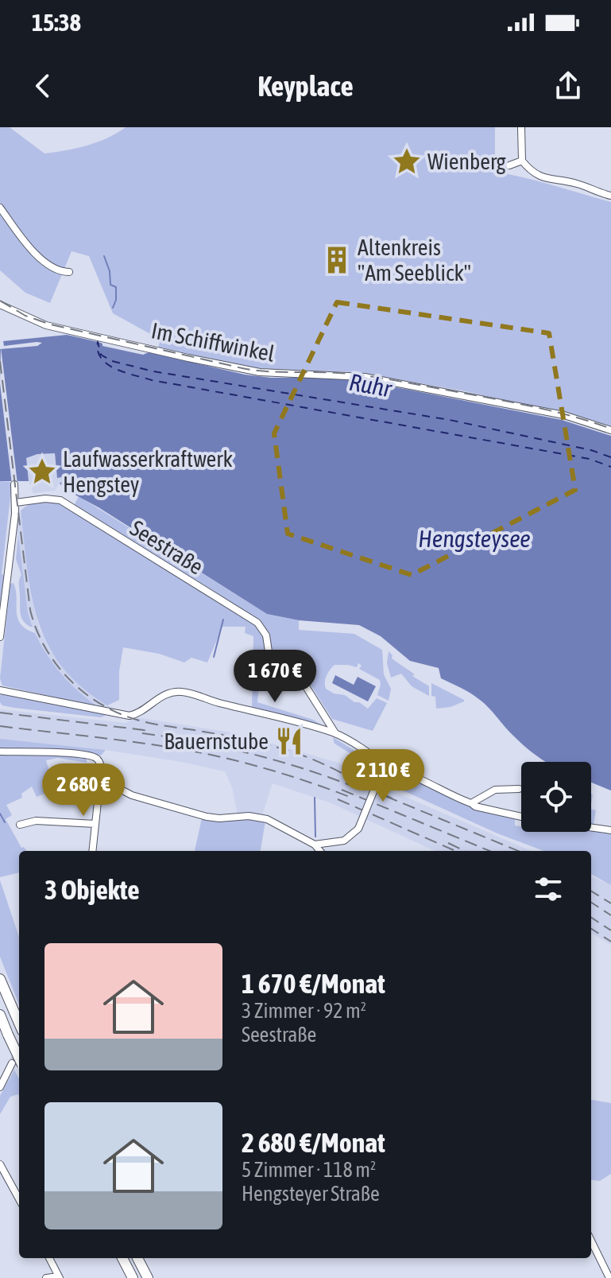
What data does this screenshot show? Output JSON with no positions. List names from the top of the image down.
{
  "streets": {
    "street": ["Im Schiffwinkel", "Seestraße"]
  },
  "water": ["Ruhr", "Hengsteysee"],
  "places": {
    "place": ["Wienberg", "Laufwasserkraftwerk Hengstey"],
    "building": ["Altenkreis \"Am Seeblick\""],
    "restaurant": ["Bauernstube"]
  },
  "page": {
    "status": "15:38",
    "header": "Keyplace",
    "price": ["1 670 €", "2 110 €", "2 680 €"],
    "heading": "3 Objekte",
    "list": [
      {
        "name": "1 670 €/Monat",
        "note": "3 Zimmer · 92 m² · Seestraße"
      },
      {
        "name": "2 680 €/Monat",
        "note": "5 Zimmer · 118 m² · Hengsteyer Straße"
      }
    ]
  }
}
